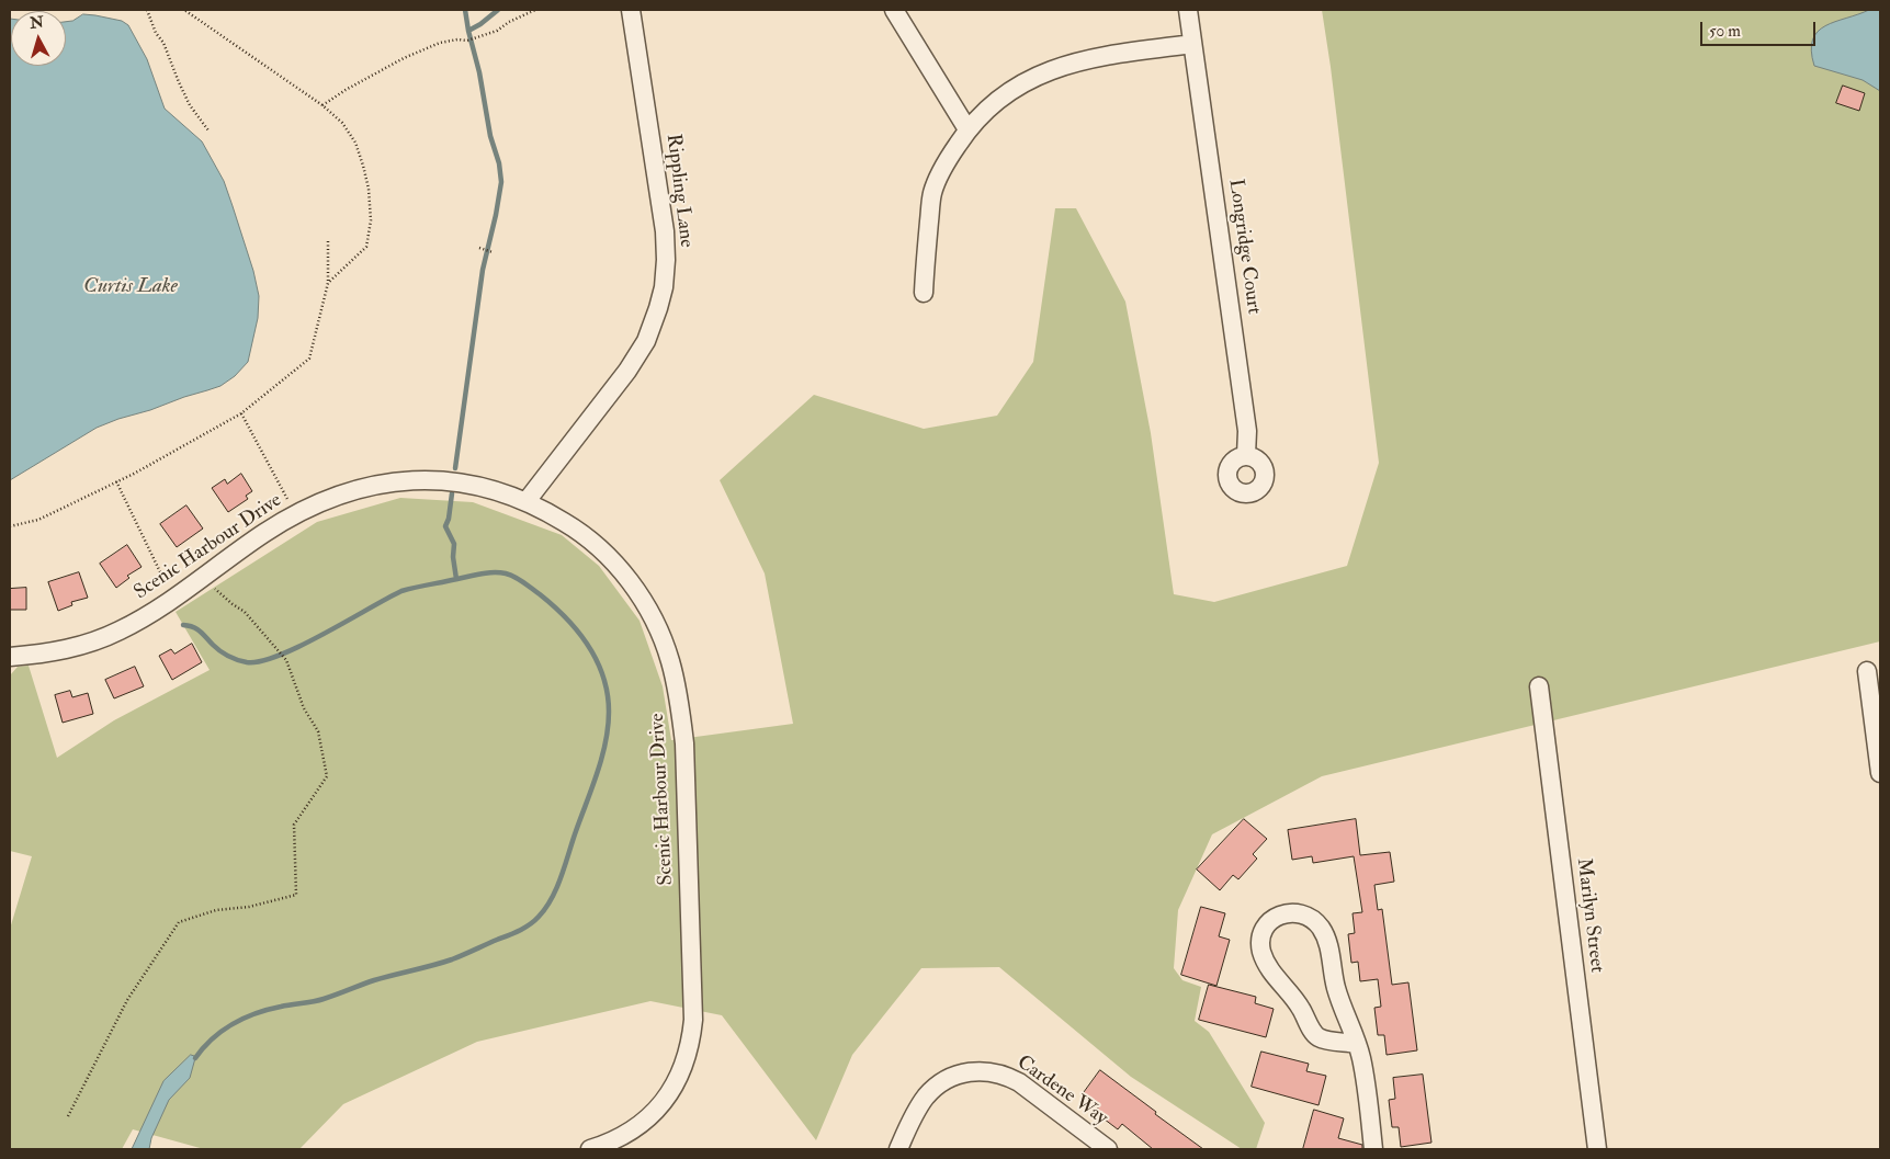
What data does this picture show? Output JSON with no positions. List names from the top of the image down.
{
  "streets": {
    "street": [
      "Rippling Lane",
      "Longridge Court",
      "Scenic Harbour Drive",
      "Marilyn Street",
      "Cardene Way"
    ]
  },
  "crossings": [
    ["Rippling Lane", "Scenic Harbour Drive"]
  ],
  "water": ["Curtis Lake"],
  "scale_bar": "50 m",
  "north": "top"
}
